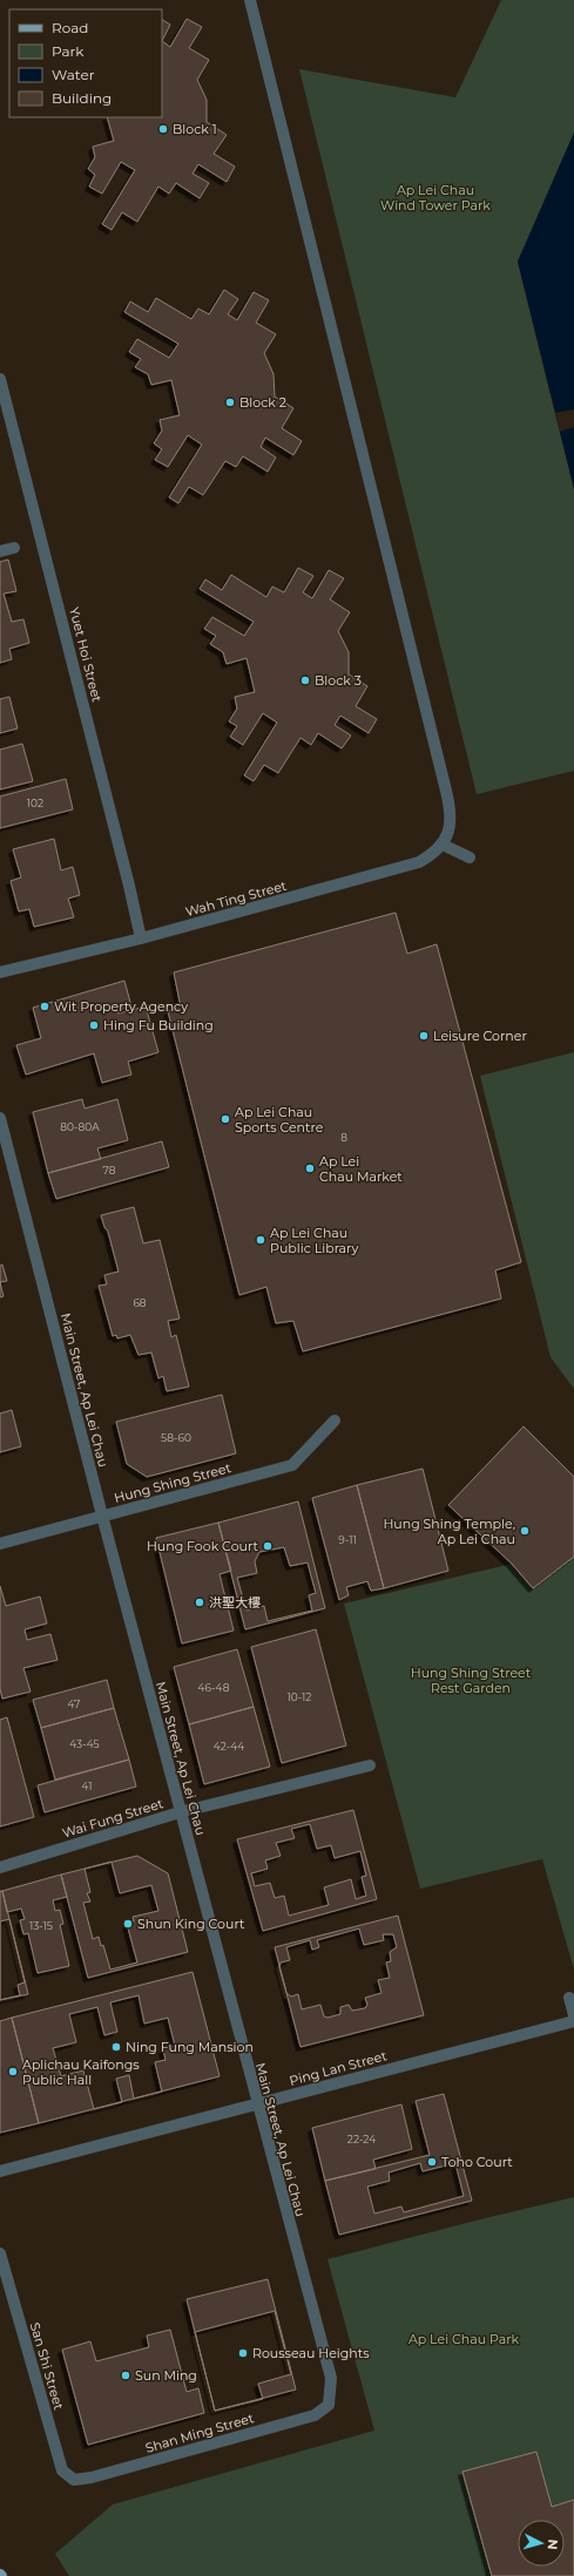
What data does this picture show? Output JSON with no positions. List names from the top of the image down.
{
  "streets": {
    "street": [
      "Yuet Hoi Street",
      "Wah Ting Street",
      "Main Street, Ap Lei Chau",
      "Hung Shing Street",
      "Wai Fung Street",
      "Ping Lan Street",
      "San Shi Street",
      "Shan Ming Street"
    ]
  },
  "crossings": [
    ["Yuet Hoi Street", "Wah Ting Street"],
    ["Main Street, Ap Lei Chau", "Hung Shing Street"],
    ["Main Street, Ap Lei Chau", "Wai Fung Street"],
    ["Main Street, Ap Lei Chau", "Ping Lan Street"],
    ["Main Street, Ap Lei Chau", "Shan Ming Street"],
    ["San Shi Street", "Shan Ming Street"]
  ],
  "parks": ["Ap Lei Chau Wind Tower Park", "Hung Shing Street Rest Garden", "Ap Lei Chau Park"],
  "places": [
    "Block 1",
    "Block 2",
    "Block 3",
    "Wit Property Agency",
    "Hing Fu Building",
    "Leisure Corner",
    "Ap Lei Chau Sports Centre",
    "Ap Lei Chau Market",
    "Ap Lei Chau Public Library",
    "Hung Shing Temple, Ap Lei Chau",
    "Hung Fook Court",
    "洪聖大樓",
    "Shun King Court",
    "Ning Fung Mansion",
    "Aplichau Kaifongs Public Hall",
    "Toho Court",
    "Rousseau Heights",
    "Sun Ming"
  ],
  "house_numbers": [
    "102",
    "80-80A",
    "8",
    "78",
    "68",
    "58-60",
    "9-11",
    "46-48",
    "10-12",
    "47",
    "43-45",
    "42-44",
    "41",
    "13-15",
    "22-24"
  ],
  "legend": [
    "Road",
    "Park",
    "Water",
    "Building"
  ],
  "north": "right"
}
